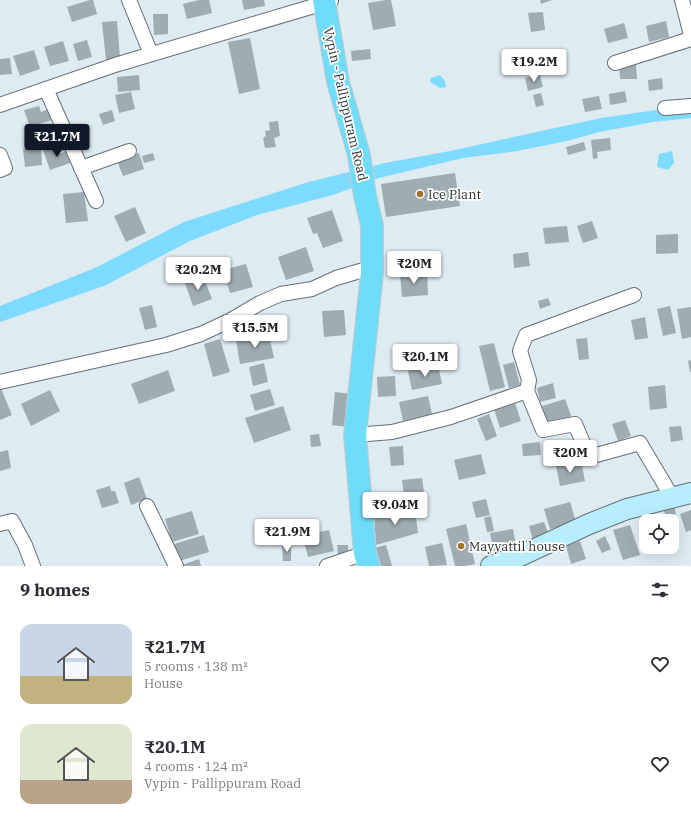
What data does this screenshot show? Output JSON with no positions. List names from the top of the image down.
{
  "streets": {
    "main road": ["Vypin - Pallippuram Road"]
  },
  "places": ["Ice Plant", "Mayyattil house"],
  "page": {
    "price": [
      "₹19.2M",
      "₹21.7M",
      "₹20M",
      "₹20.2M",
      "₹15.5M",
      "₹20.1M",
      "₹20M",
      "₹9.04M",
      "₹21.9M"
    ],
    "heading": "9 homes",
    "list": [
      {
        "name": "₹21.7M",
        "note": "5 rooms · 138 m² · House"
      },
      {
        "name": "₹20.1M",
        "note": "4 rooms · 124 m² · Vypin - Pallippuram Road"
      }
    ]
  }
}
